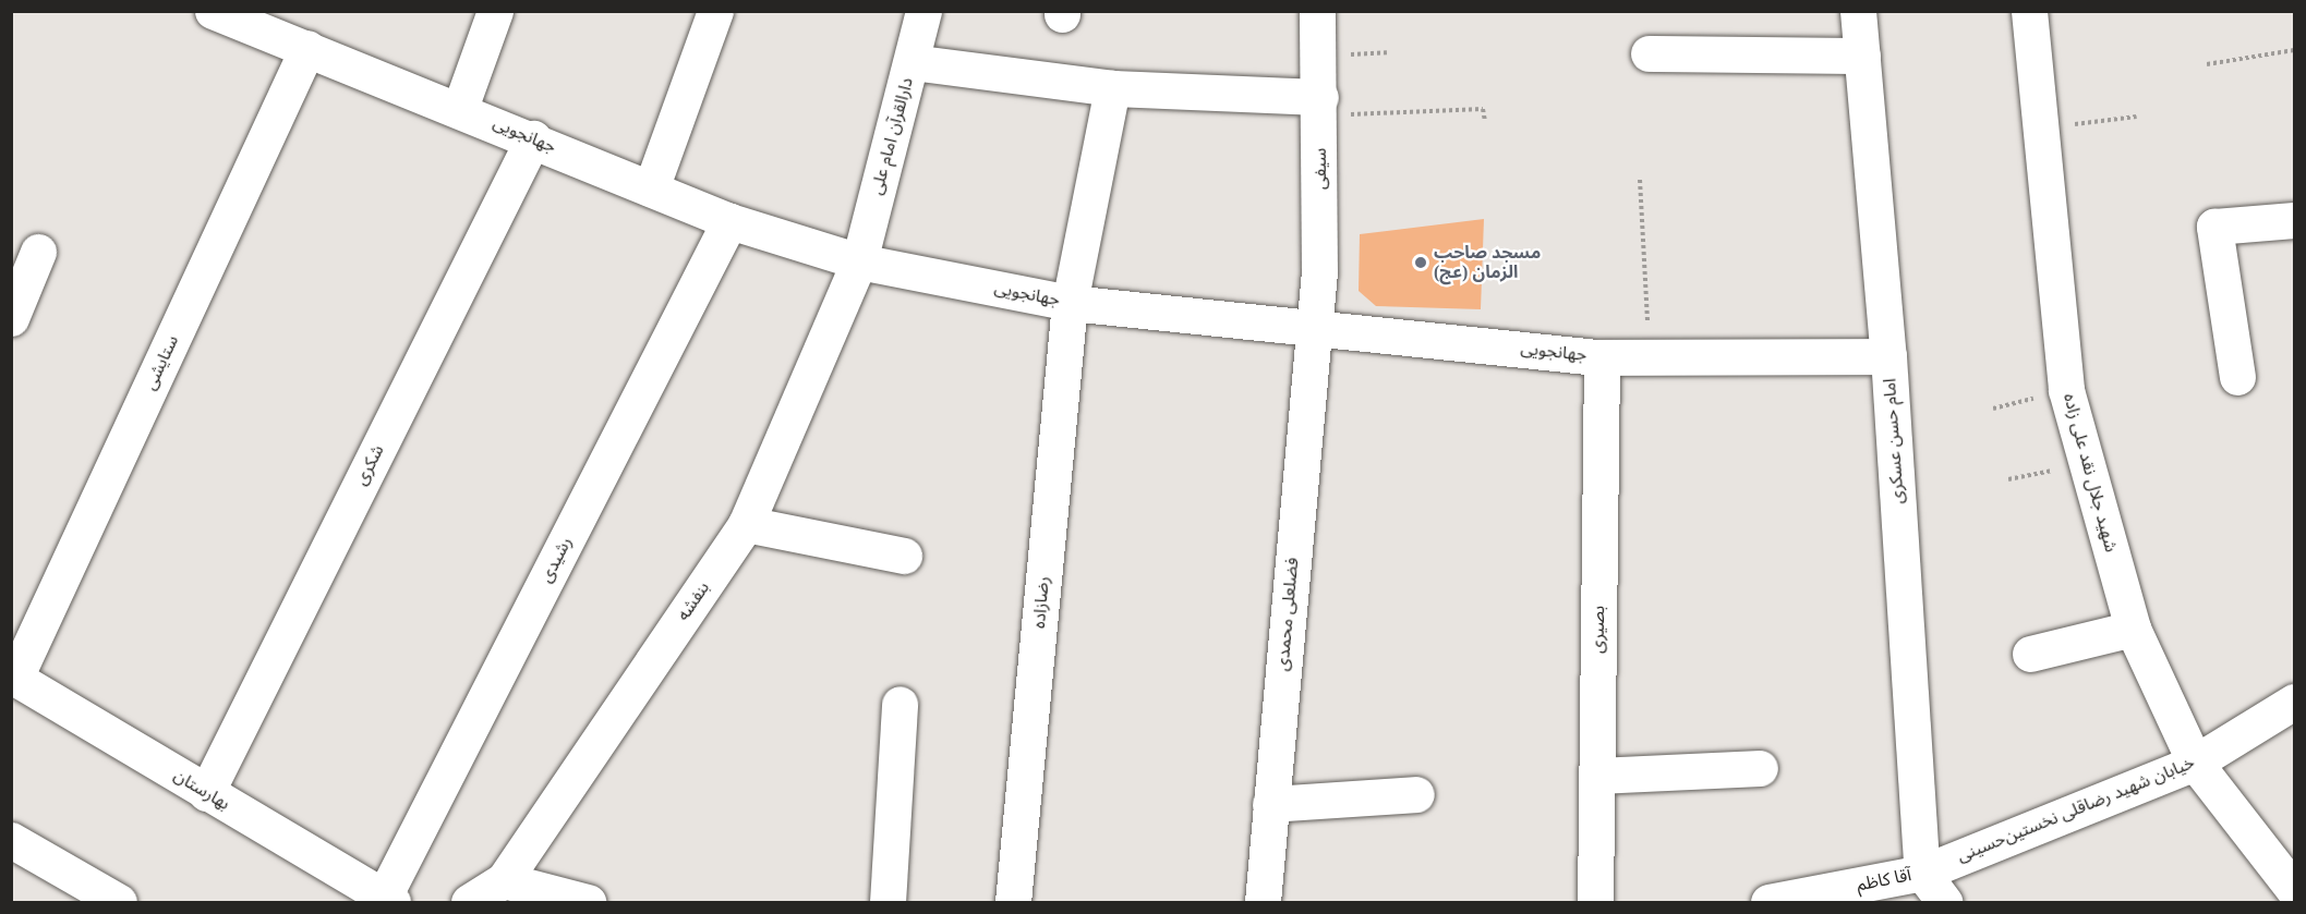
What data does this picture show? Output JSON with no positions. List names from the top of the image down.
{
  "streets": {
    "street": [
      "جهانجویی",
      "دارالقرآن امام علی",
      "سیفی",
      "ستایشی",
      "امام حسن عسکری",
      "شکری",
      "شهید جلال نقد علی زاده",
      "رشیدی",
      "بنفشه",
      "رضازاده",
      "فضلعلی محمدی",
      "بصیری",
      "بهارستان",
      "خیابان شهید رضاقلی نخستین‌حسینی",
      "آقا کاظم"
    ]
  },
  "crossings": [
    ["جهانجویی", "دارالقرآن امام علی"],
    ["جهانجویی", "سیفی"],
    ["جهانجویی", "ستایشی"],
    ["جهانجویی", "امام حسن عسکری"],
    ["جهانجویی", "شکری"],
    ["جهانجویی", "رشیدی"],
    ["جهانجویی", "بنفشه"],
    ["جهانجویی", "رضازاده"],
    ["جهانجویی", "فضلعلی محمدی"],
    ["جهانجویی", "بصیری"],
    ["دارالقرآن امام علی", "بنفشه"],
    ["سیفی", "فضلعلی محمدی"],
    ["ستایشی", "بهارستان"],
    ["امام حسن عسکری", "خیابان شهید رضاقلی نخستین‌حسینی"],
    ["امام حسن عسکری", "آقا کاظم"],
    ["شکری", "بهارستان"],
    ["شهید جلال نقد علی زاده", "خیابان شهید رضاقلی نخستین‌حسینی"],
    ["رشیدی", "بهارستان"],
    ["خیابان شهید رضاقلی نخستین‌حسینی", "آقا کاظم"]
  ],
  "places": ["مسجد صاحب الزمان (عج)"]
}
